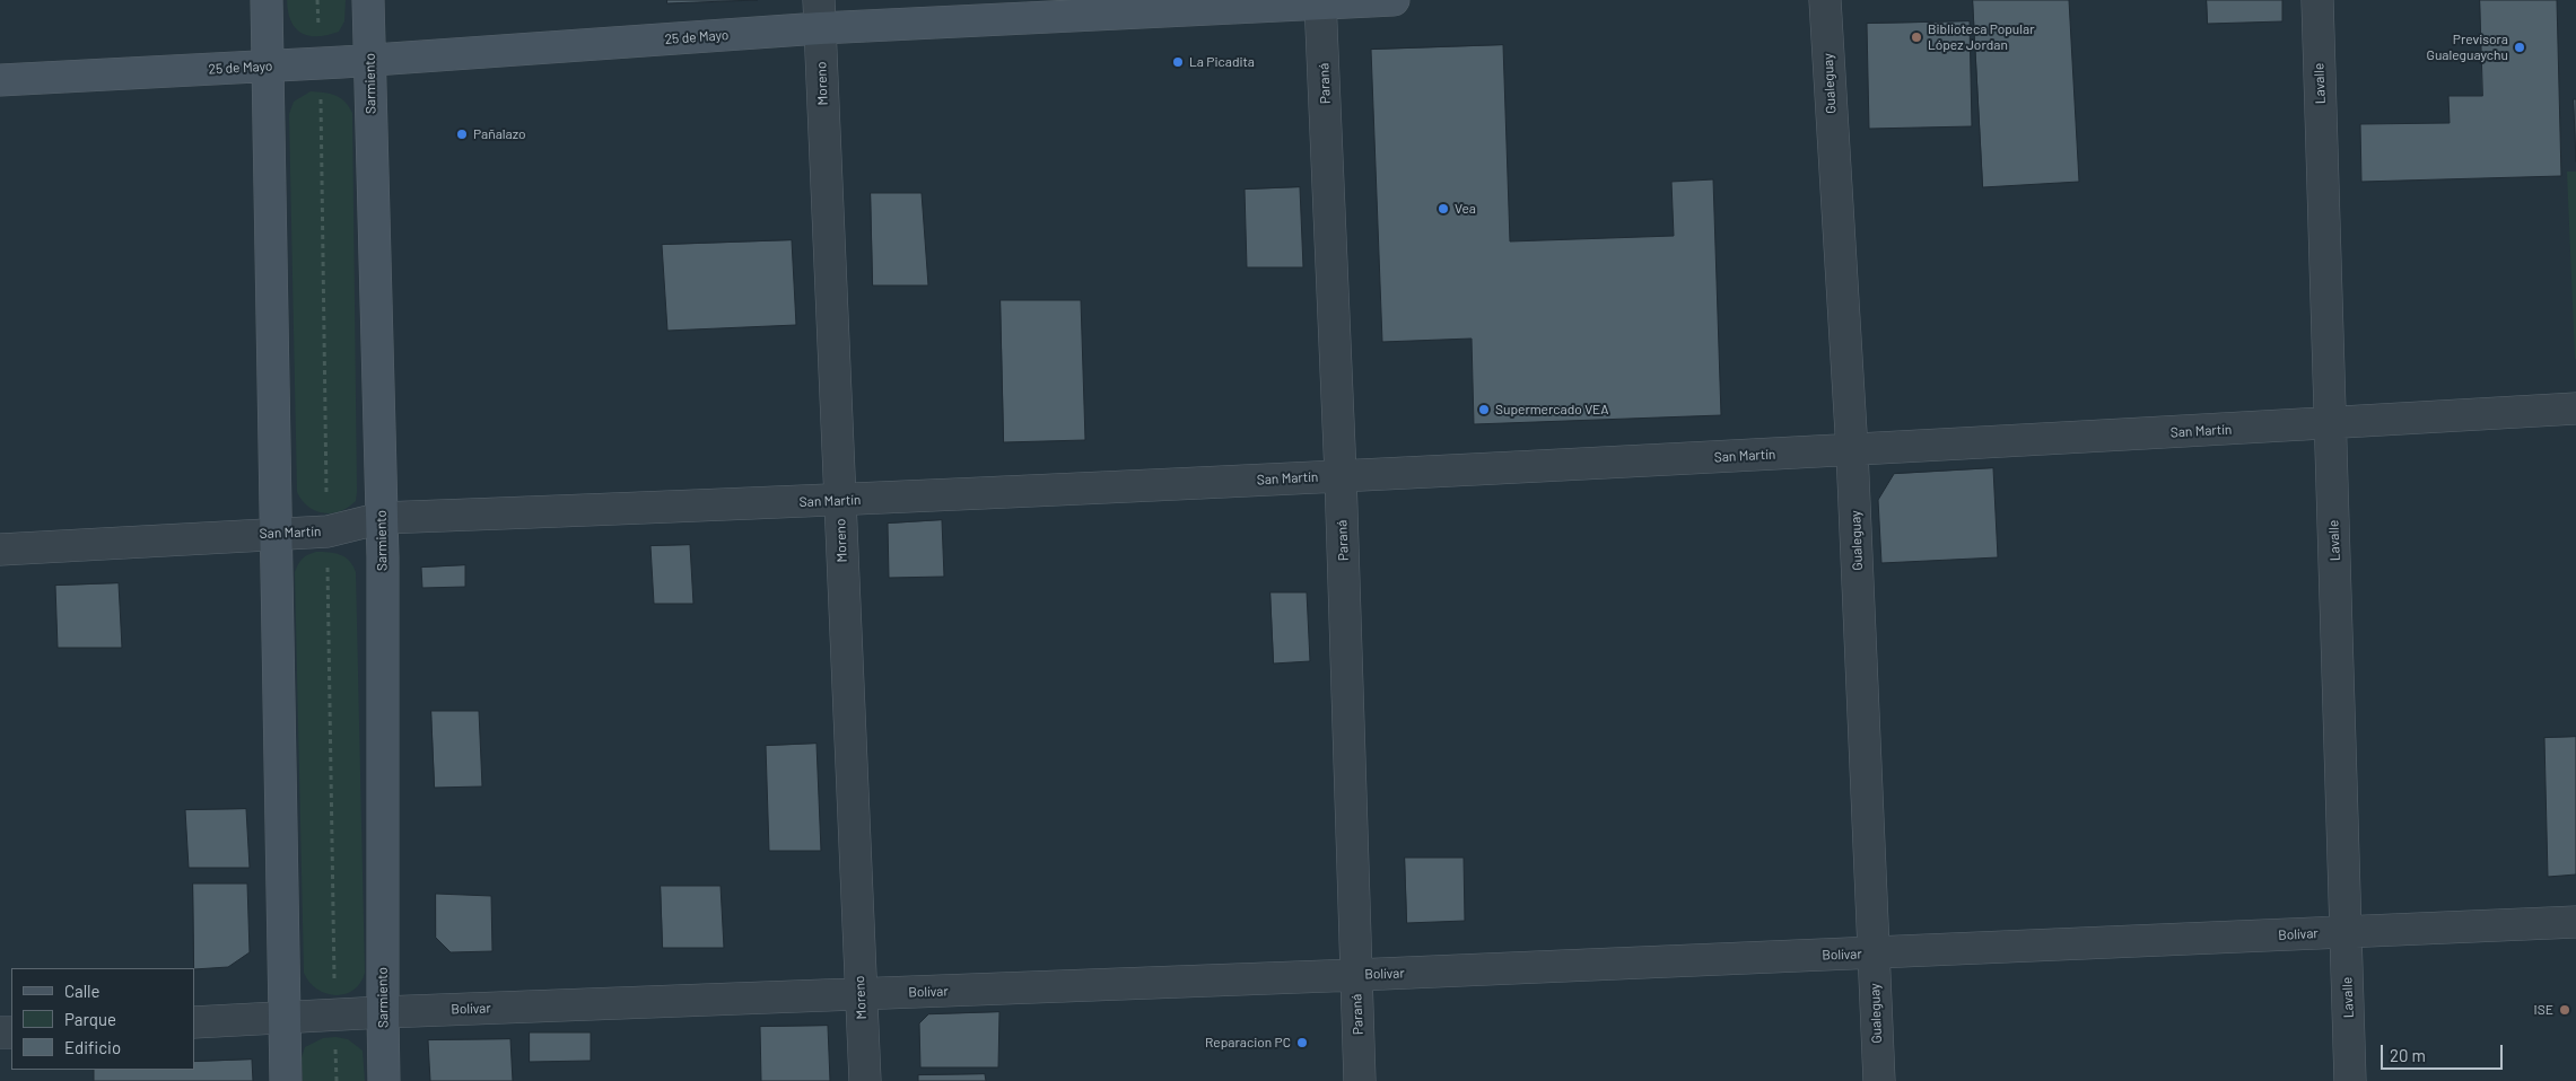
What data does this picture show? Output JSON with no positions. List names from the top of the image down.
{
  "streets": {
    "main road": ["25 de Mayo", "Sarmiento"],
    "street": [
      "Moreno",
      "Paraná",
      "Gualeguay",
      "Lavalle",
      "San Martín",
      "Bolívar"
    ]
  },
  "crossings": [
    ["25 de Mayo", "Sarmiento"],
    ["25 de Mayo", "Moreno"],
    ["25 de Mayo", "Paraná"],
    ["Sarmiento", "San Martín"],
    ["Sarmiento", "Bolívar"],
    ["Moreno", "San Martín"],
    ["Moreno", "Bolívar"],
    ["Paraná", "San Martín"],
    ["Paraná", "Bolívar"],
    ["Gualeguay", "San Martín"],
    ["Gualeguay", "Bolívar"],
    ["Lavalle", "San Martín"],
    ["Lavalle", "Bolívar"]
  ],
  "places": [
    "Biblioteca Popular López Jordan",
    "Previsora Gualeguaychu",
    "La Picadita",
    "Pañalazo",
    "Vea",
    "Supermercado VEA",
    "ISE",
    "Reparacion PC"
  ],
  "legend": ["Calle", "Parque", "Edificio"],
  "scale_bar": "20 m"
}
